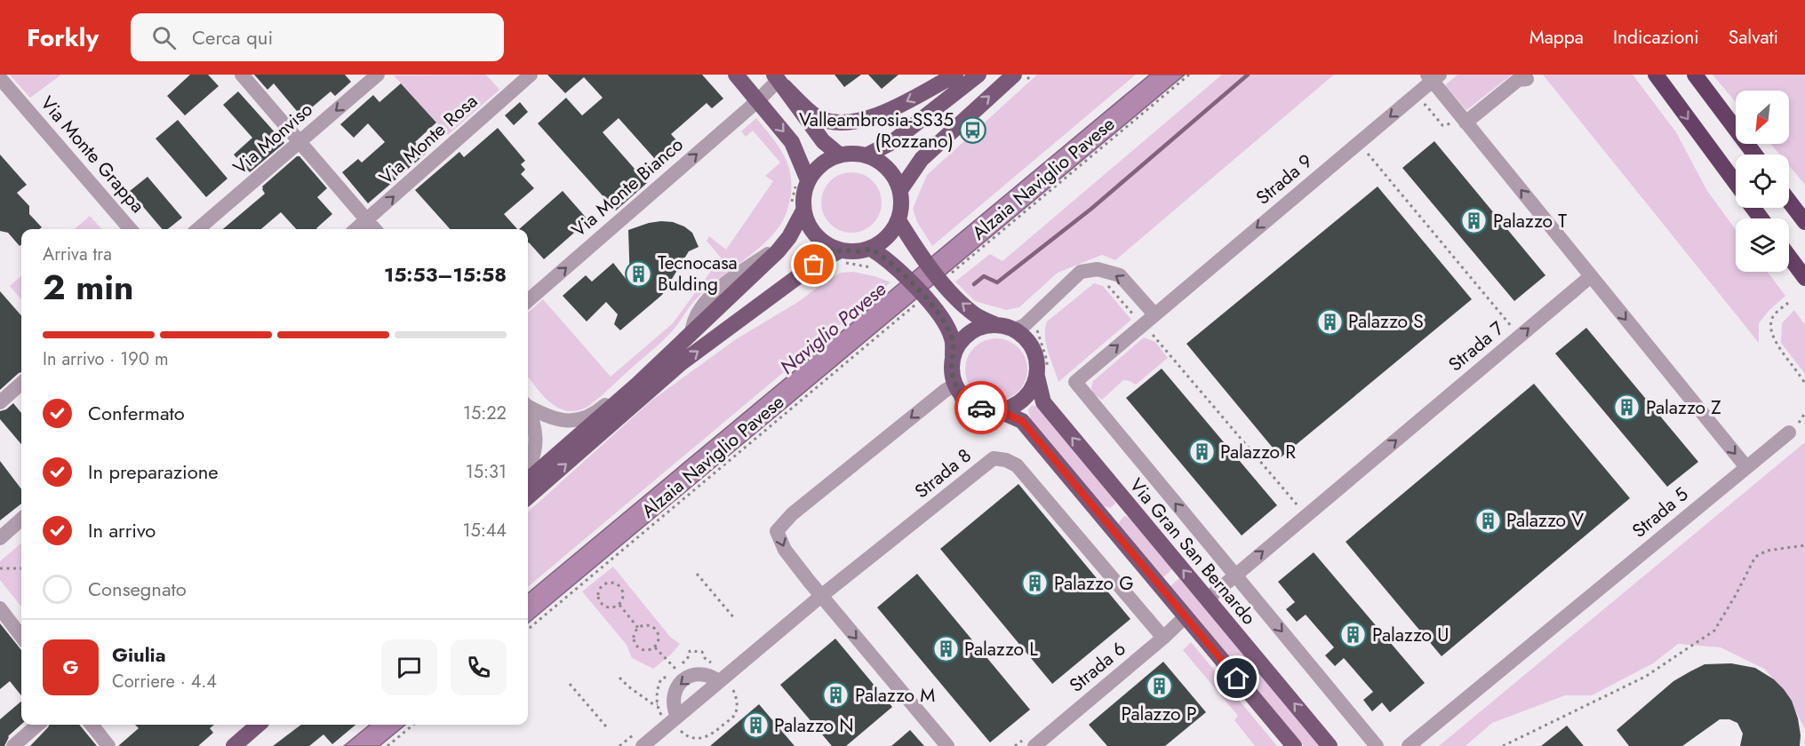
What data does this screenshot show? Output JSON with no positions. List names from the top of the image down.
{
  "streets": {
    "main road": ["Via Gran San Bernardo"],
    "street": [
      "Via Monviso",
      "Via Monte Rosa",
      "Via Monte Grappa",
      "Strada 9",
      "Via Monte Bianco",
      "Strada 7",
      "Strada 8",
      "Strada 5",
      "Strada 6"
    ],
    "path": ["Alzaia Naviglio Pavese"]
  },
  "crossings": [
    ["Strada 9", "Strada 7"],
    ["Strada 7", "Via Gran San Bernardo"],
    ["Strada 8", "Strada 6"]
  ],
  "one_way": [
    "Via Monviso",
    "Via Monte Rosa",
    "Via Monte Bianco",
    "Strada 7"
  ],
  "water": ["Naviglio Pavese"],
  "places": {
    "bus stop": ["Valleambrosia-SS35 (Rozzano)"],
    "building": [
      "Palazzo T",
      "Tecnocasa Bulding",
      "Palazzo S",
      "Palazzo Z",
      "Palazzo R",
      "Palazzo V",
      "Palazzo G",
      "Palazzo U",
      "Palazzo L",
      "Palazzo P",
      "Palazzo M",
      "Palazzo N"
    ]
  },
  "north": "bottom left",
  "page": {
    "header": "Forkly",
    "search": "Cerca qui",
    "nav": ["Mappa", "Indicazioni", "Salvati"],
    "heading": ["2 min", "Arriva tra", "15:53–15:58"],
    "panel": ["Giulia", "Corriere · 4.4"],
    "bar": "In arrivo · 190 m",
    "list": [
      ["Confermato", "15:22"],
      ["In preparazione", "15:31"],
      ["In arrivo", "15:44"],
      "Consegnato"
    ],
    "round": "G"
  }
}
